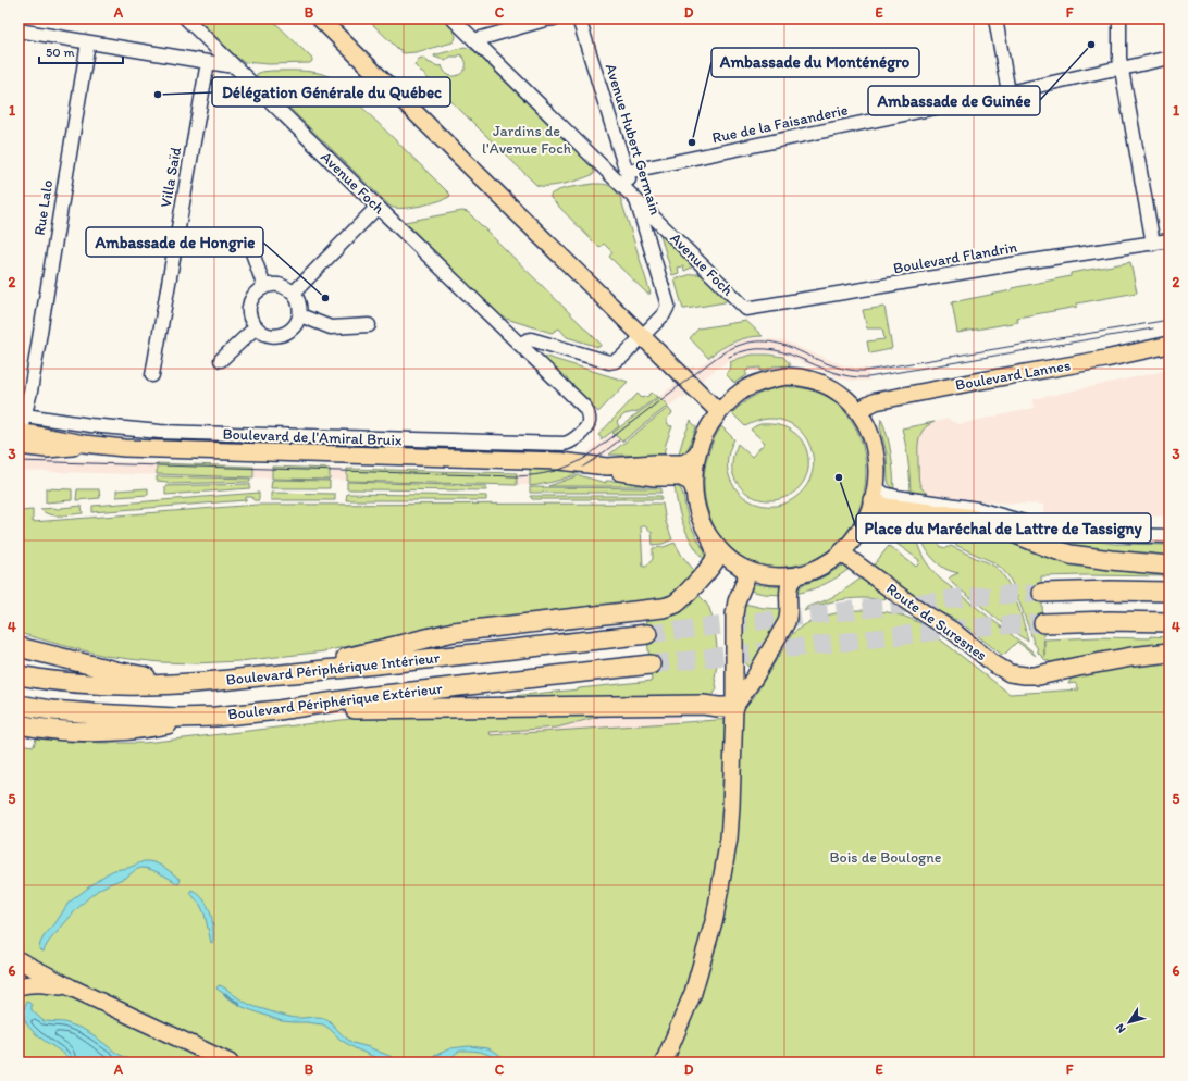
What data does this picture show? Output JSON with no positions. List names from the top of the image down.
{
  "streets": {
    "highway": ["Boulevard Périphérique Intérieur", "Boulevard Périphérique Extérieur"],
    "main road": ["Boulevard Lannes", "Boulevard de l'Amiral Bruix", "Route de Suresnes"],
    "street": [
      "Rue de la Faisanderie",
      "Avenue Hubert Germain",
      "Villa Saïd",
      "Avenue Foch",
      "Rue Lalo",
      "Boulevard Flandrin"
    ]
  },
  "crossings": [
    ["Rue de la Faisanderie", "Avenue Hubert Germain"],
    ["Avenue Hubert Germain", "Avenue Foch"],
    ["Avenue Foch", "Boulevard Flandrin"],
    ["Avenue Foch", "Boulevard de l'Amiral Bruix"],
    ["Rue Lalo", "Boulevard de l'Amiral Bruix"]
  ],
  "parks": ["Jardins de l'Avenue Foch", "Bois de Boulogne"],
  "places": [
    "Ambassade de Guinée",
    "Délégation Générale du Québec",
    "Ambassade du Monténégro",
    "Ambassade de Hongrie",
    "Place du Maréchal de Lattre de Tassigny"
  ],
  "scale_bar": "50 m",
  "north": "bottom left",
  "grid": {
    "columns": [
      "A",
      "B",
      "C",
      "D",
      "E",
      "F"
    ],
    "rows": [
      "1",
      "2",
      "3",
      "4",
      "5",
      "6"
    ]
  }
}
